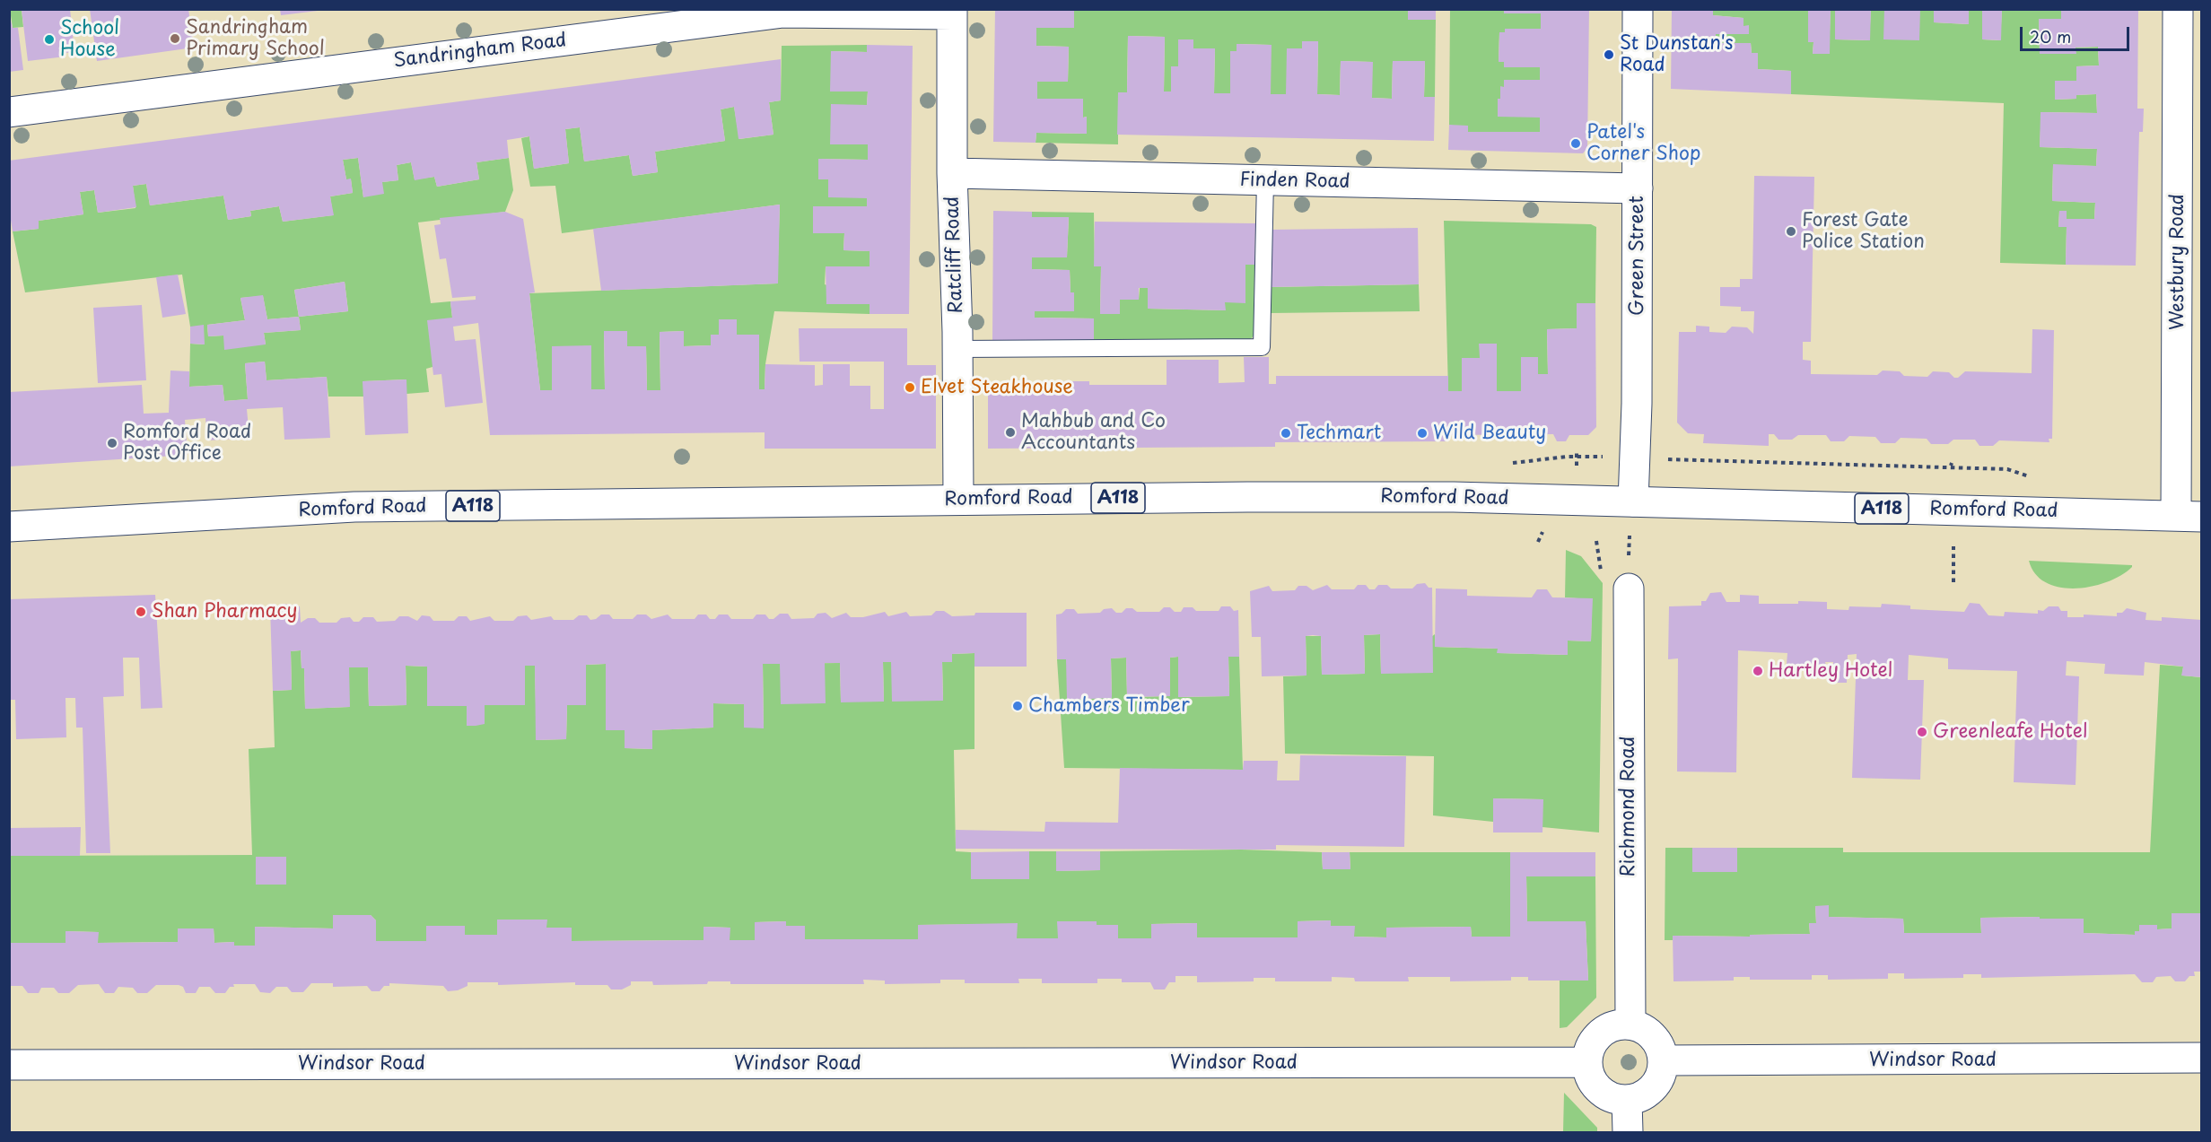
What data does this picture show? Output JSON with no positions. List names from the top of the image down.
{
  "streets": {
    "street": [
      "Sandringham Road",
      "Finden Road",
      "Ratcliff Road",
      "Green Street",
      "Westbury Road",
      "A118",
      "Romford Road",
      "Richmond Road",
      "Windsor Road"
    ]
  },
  "crossings": [
    ["Sandringham Road", "Ratcliff Road"],
    ["Finden Road", "Ratcliff Road"],
    ["Finden Road", "Green Street"],
    ["Ratcliff Road", "Romford Road"],
    ["Green Street", "Romford Road"],
    ["Westbury Road", "Romford Road"],
    ["Richmond Road", "Windsor Road"]
  ],
  "places": [
    "Sandringham Primary School",
    "School House",
    "St Dunstan's Road",
    "Patel's Corner Shop",
    "Forest Gate Police Station",
    "Elvet Steakhouse",
    "Mahbub and Co Accountants",
    "Techmart",
    "Wild Beauty",
    "Romford Road Post Office",
    "Shan Pharmacy",
    "Hartley Hotel",
    "Chambers Timber",
    "Greenleafe Hotel"
  ],
  "scale_bar": "20 m"
}
